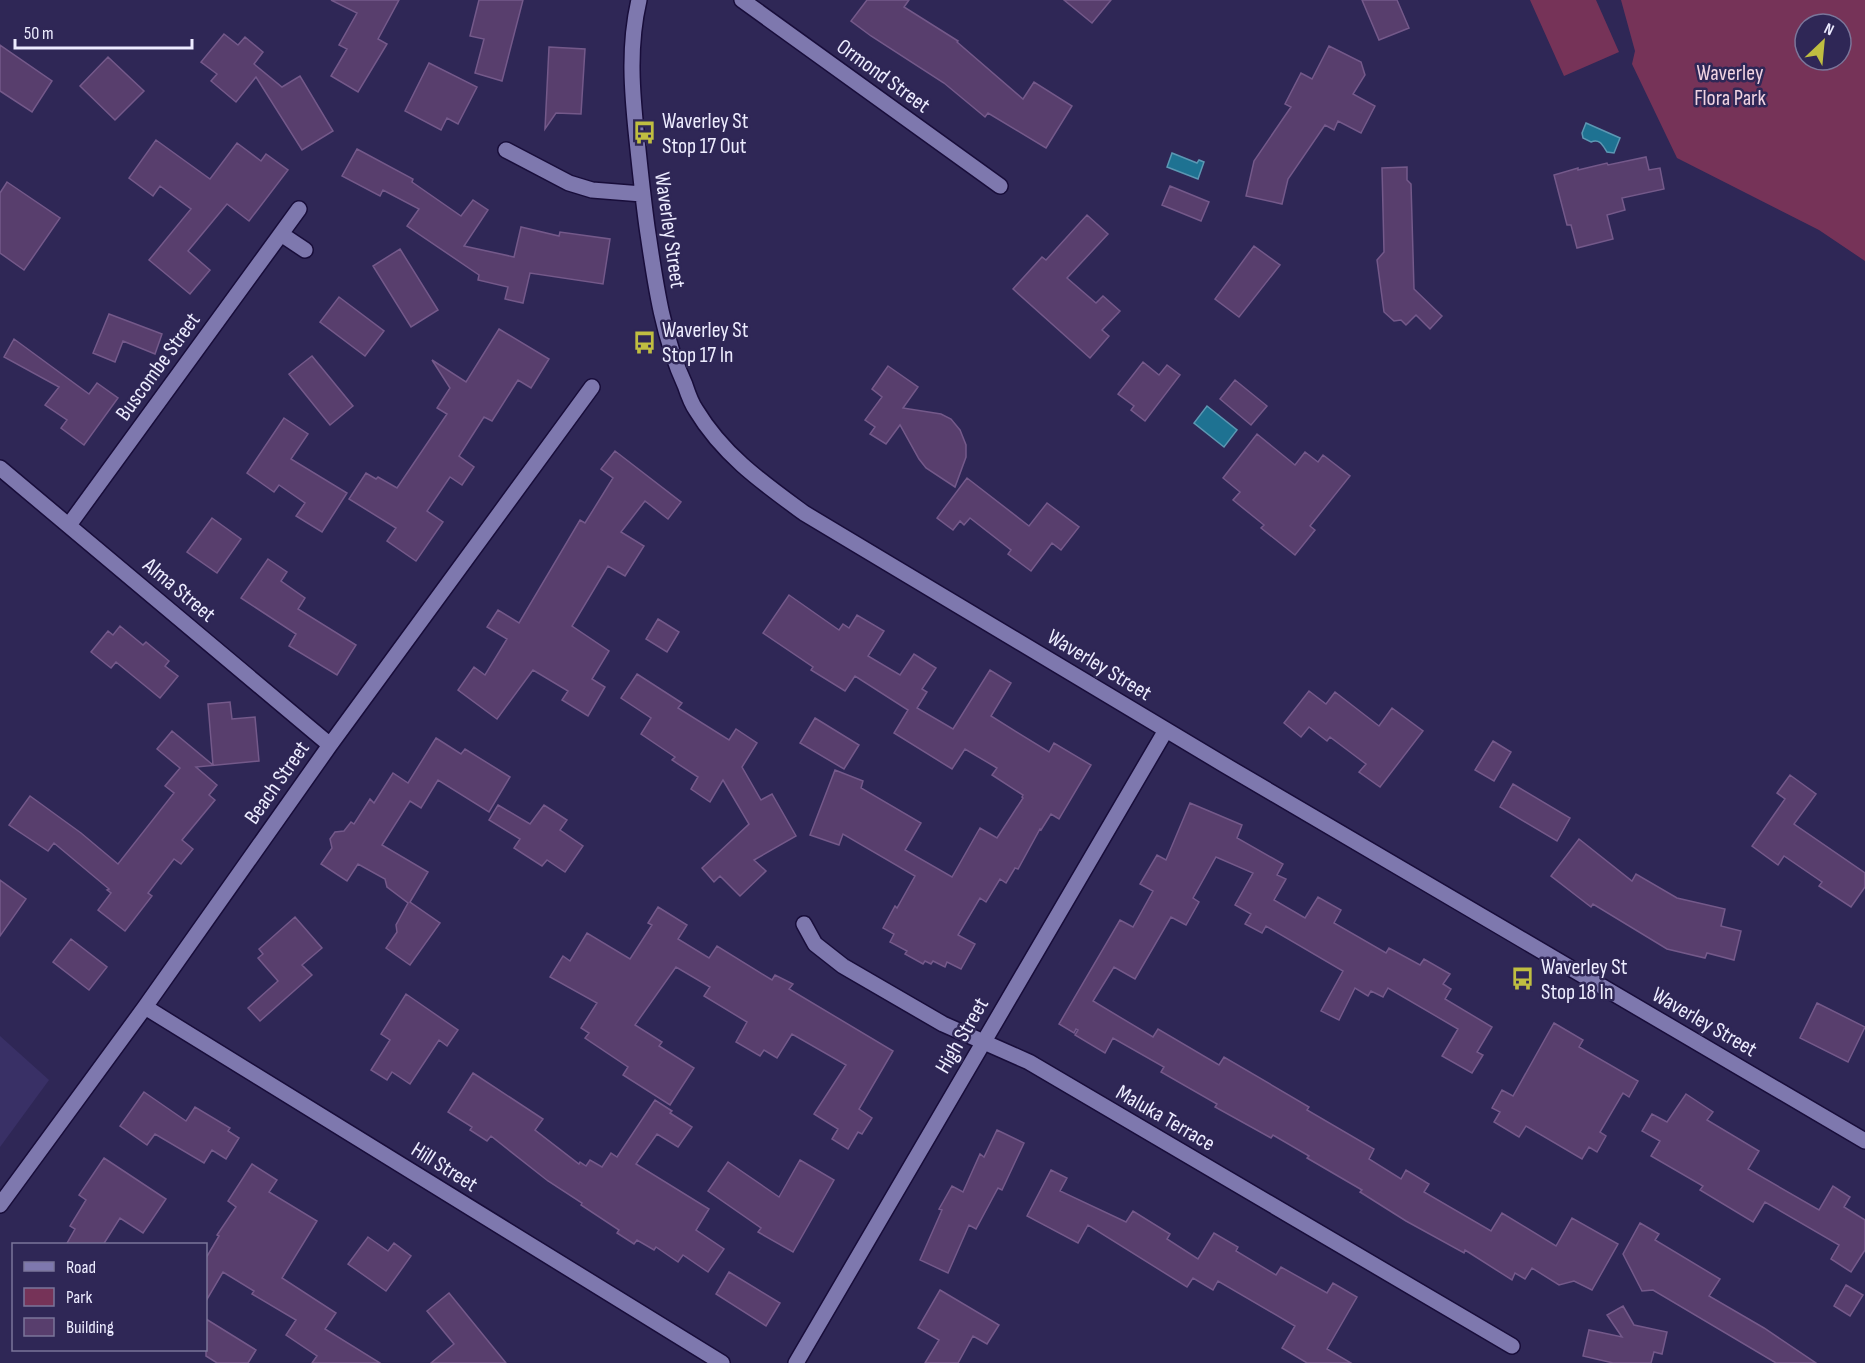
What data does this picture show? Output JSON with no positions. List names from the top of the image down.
{
  "streets": {
    "street": [
      "Ormond Street",
      "Waverley Street",
      "Buscombe Street",
      "Alma Street",
      "Beach Street",
      "High Street",
      "Maluka Terrace",
      "Hill Street"
    ]
  },
  "crossings": [
    ["Waverley Street", "High Street"],
    ["Buscombe Street", "Alma Street"],
    ["Alma Street", "Beach Street"],
    ["Beach Street", "Hill Street"],
    ["High Street", "Maluka Terrace"]
  ],
  "parks": ["Waverley Flora Park"],
  "places": {
    "bus stop": ["Waverley St Stop 17 Out", "Waverley St Stop 17 In", "Waverley St Stop 18 In"]
  },
  "legend": ["Road", "Park", "Building"],
  "scale_bar": "50 m",
  "north": "top right"
}
